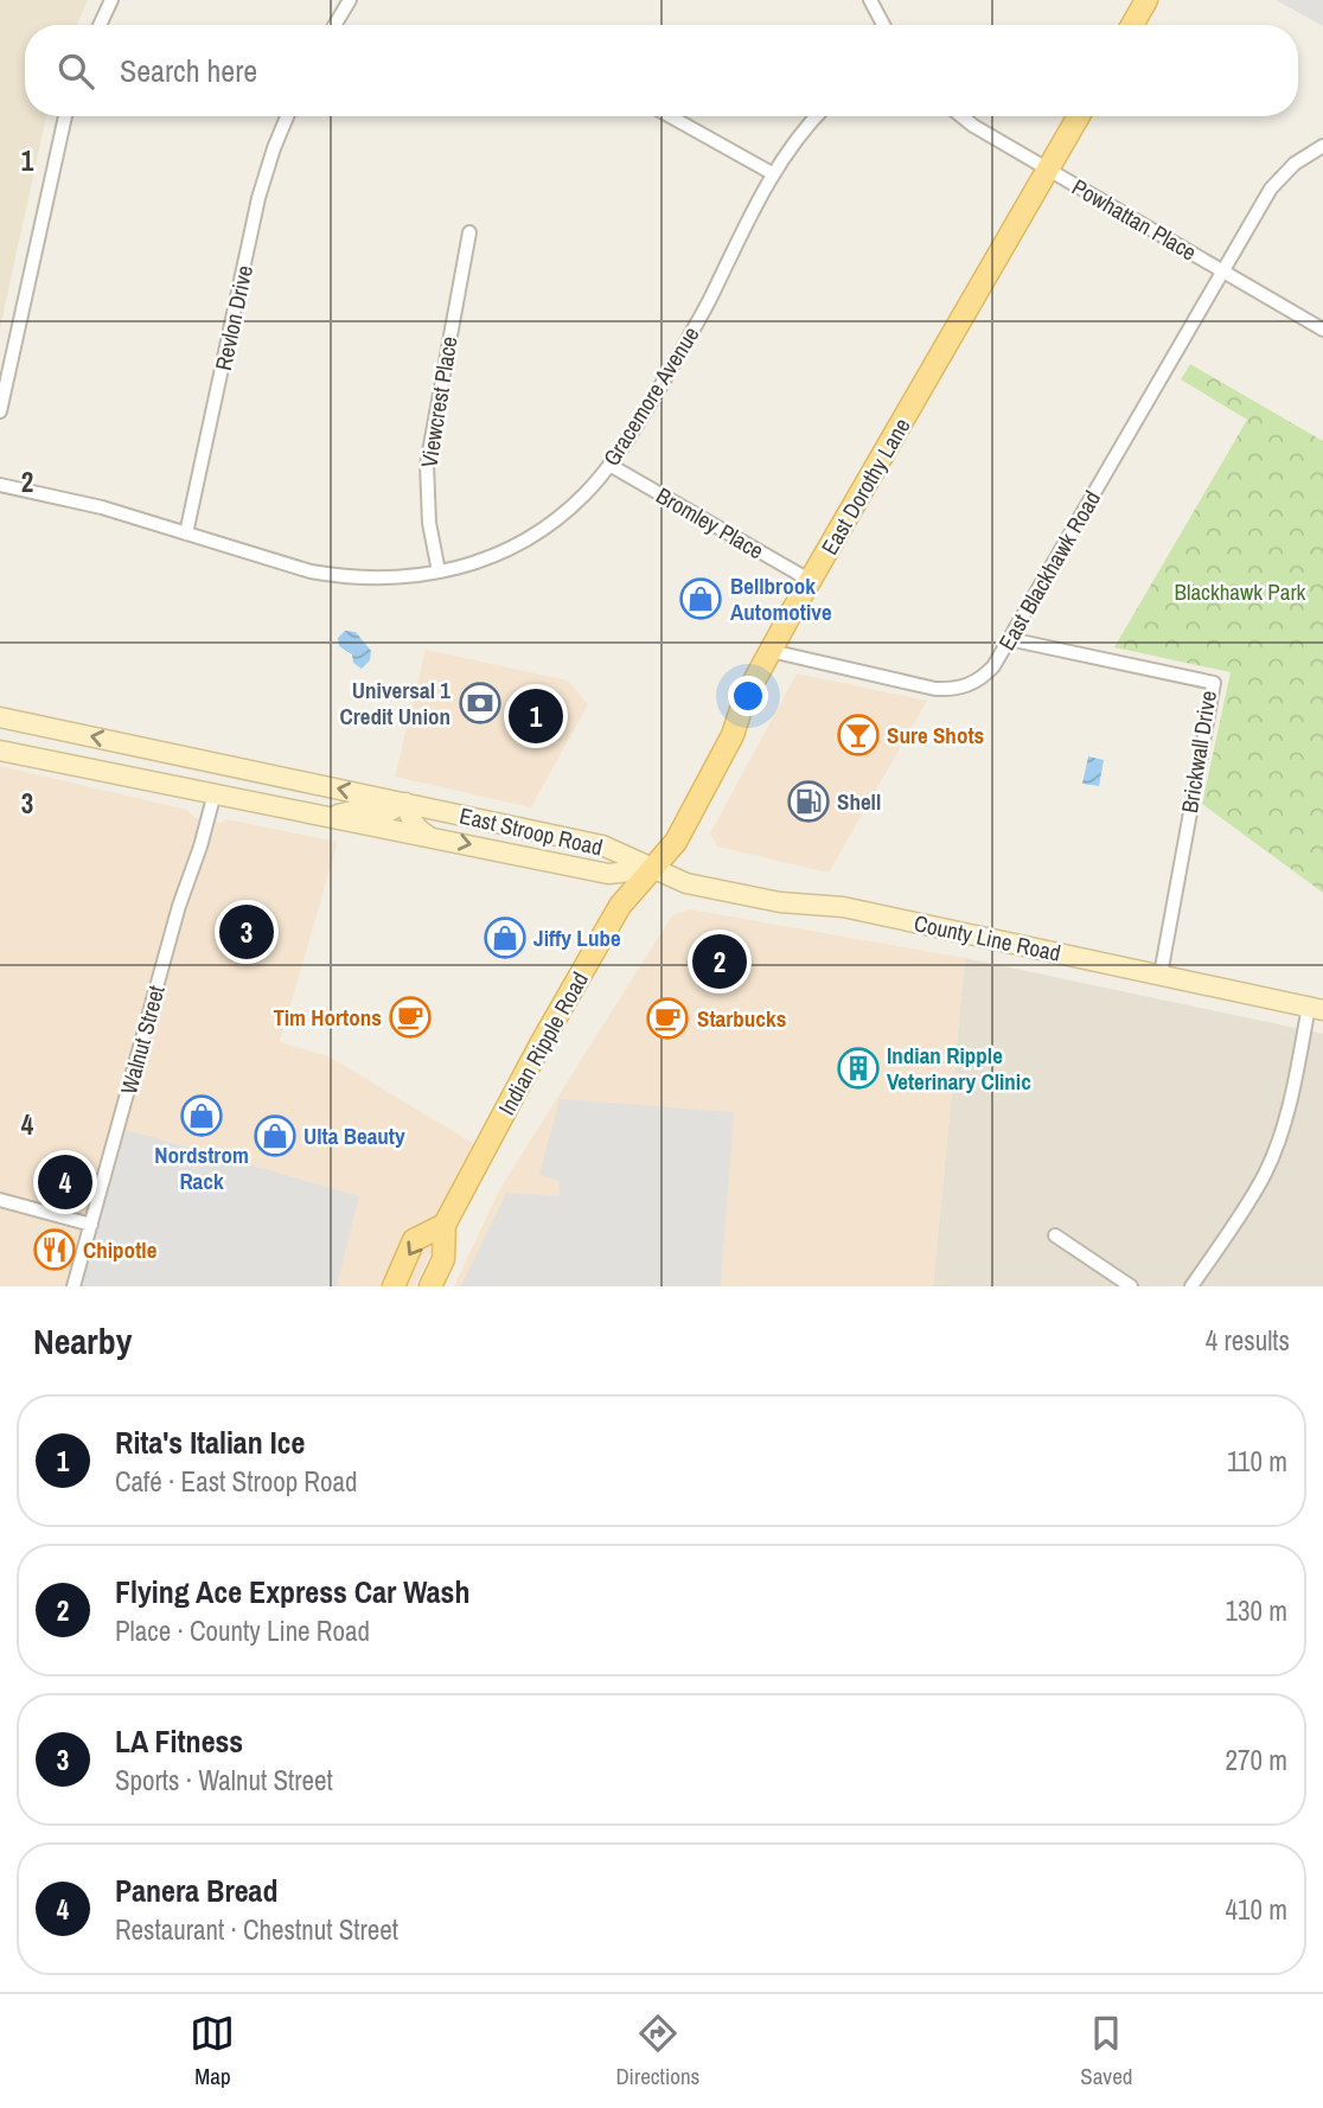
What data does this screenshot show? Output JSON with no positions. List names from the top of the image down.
{
  "streets": {
    "main road": [
      "East Dorothy Lane",
      "East Stroop Road",
      "County Line Road",
      "Indian Ripple Road"
    ],
    "street": [
      "Powhattan Place",
      "Revlon Drive",
      "Gracemore Avenue",
      "Viewcrest Place",
      "Bromley Place",
      "East Blackhawk Road",
      "Brickwall Drive",
      "Walnut Street"
    ]
  },
  "crossings": [
    ["Powhattan Place", "East Dorothy Lane"],
    ["Powhattan Place", "East Blackhawk Road"],
    ["Revlon Drive", "Gracemore Avenue"],
    ["Gracemore Avenue", "Viewcrest Place"],
    ["Gracemore Avenue", "Bromley Place"],
    ["East Dorothy Lane", "Bromley Place"],
    ["East Dorothy Lane", "East Blackhawk Road"],
    ["East Dorothy Lane", "East Stroop Road"],
    ["East Dorothy Lane", "County Line Road"],
    ["East Dorothy Lane", "Indian Ripple Road"],
    ["East Blackhawk Road", "Brickwall Drive"],
    ["Brickwall Drive", "County Line Road"],
    ["East Stroop Road", "County Line Road"],
    ["East Stroop Road", "Walnut Street"],
    ["East Stroop Road", "Indian Ripple Road"],
    ["County Line Road", "Indian Ripple Road"]
  ],
  "parks": ["Blackhawk Park"],
  "places": {
    "shop": [
      "Bellbrook Automotive",
      "Jiffy Lube",
      "Nordstrom Rack",
      "Ulta Beauty"
    ],
    "bank": ["Universal 1 Credit Union"],
    "bar": ["Sure Shots"],
    "fuel station": ["Shell"],
    "cafe": ["Tim Hortons", "Starbucks"],
    "building": ["Indian Ripple Veterinary Clinic"],
    "restaurant": ["Chipotle"]
  },
  "page": {
    "search": "Search here",
    "pins": [
      "1",
      "3",
      "2",
      "4"
    ],
    "heading": ["Nearby", "4 results"],
    "list": [
      {
        "mark": "1",
        "name": "Rita's Italian Ice",
        "note": "Café · East Stroop Road",
        "value": "110 m"
      },
      {
        "mark": "2",
        "name": "Flying Ace Express Car Wash",
        "note": "Place · County Line Road",
        "value": "130 m"
      },
      {
        "mark": "3",
        "name": "LA Fitness",
        "note": "Sports · Walnut Street",
        "value": "270 m"
      },
      {
        "mark": "4",
        "name": "Panera Bread",
        "note": "Restaurant · Chestnut Street",
        "value": "410 m"
      }
    ],
    "nav": ["Map", "Directions", "Saved"]
  },
  "grid": {
    "rows": [
      "1",
      "2",
      "3",
      "4"
    ]
  }
}
